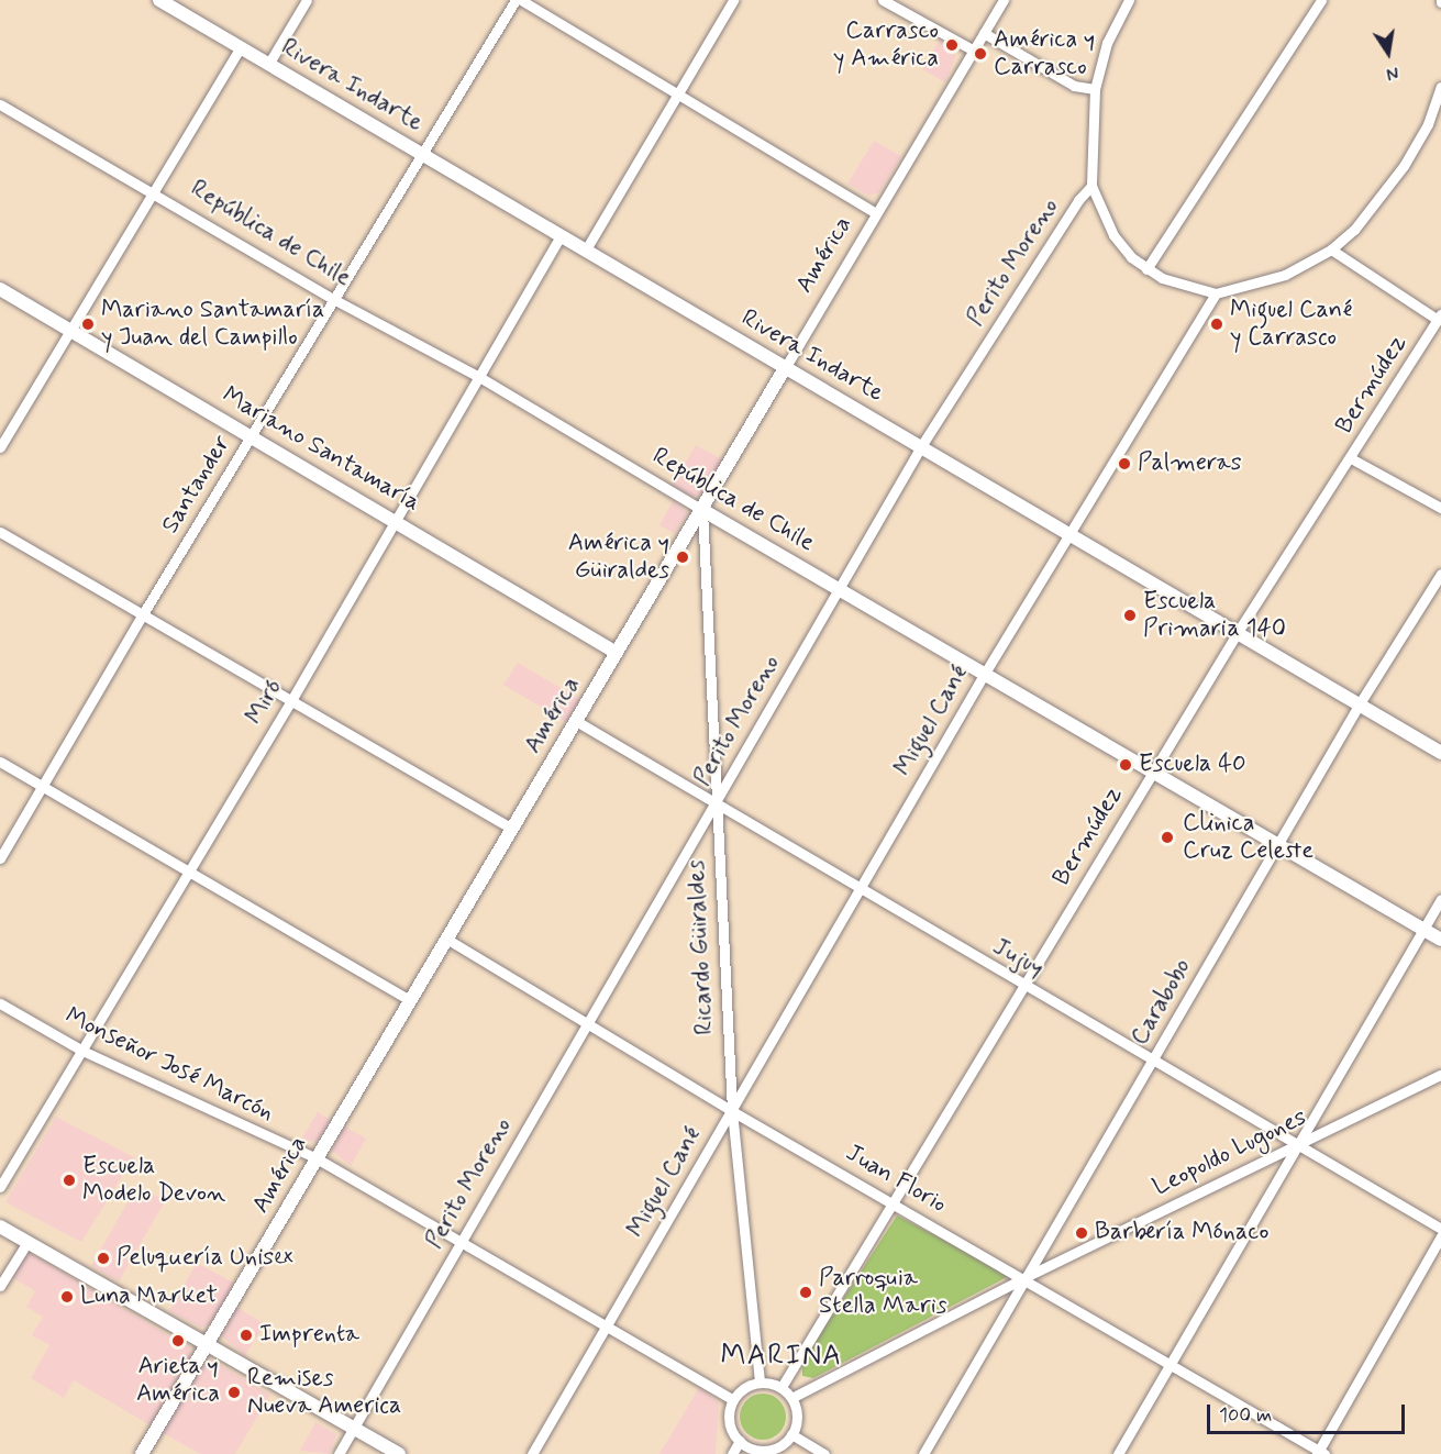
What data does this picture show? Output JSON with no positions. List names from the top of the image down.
{
  "streets": {
    "street": [
      "Rivera Indarte",
      "República de Chile",
      "América",
      "Perito Moreno",
      "Bermúdez",
      "Mariano Santamaría",
      "Santander",
      "Miró",
      "Miguel Cané",
      "Ricardo Güiraldes",
      "Jujuy",
      "Carabobo",
      "Monseñor José Marcón",
      "Leopoldo Lugones",
      "Juan Florio"
    ]
  },
  "crossings": [
    ["Rivera Indarte", "América"],
    ["Rivera Indarte", "Perito Moreno"],
    ["Rivera Indarte", "Bermúdez"],
    ["Rivera Indarte", "Santander"],
    ["Rivera Indarte", "Miró"],
    ["Rivera Indarte", "Miguel Cané"],
    ["Rivera Indarte", "Carabobo"],
    ["República de Chile", "América"],
    ["República de Chile", "Perito Moreno"],
    ["República de Chile", "Bermúdez"],
    ["República de Chile", "Santander"],
    ["República de Chile", "Miró"],
    ["República de Chile", "Miguel Cané"],
    ["República de Chile", "Ricardo Güiraldes"],
    ["República de Chile", "Carabobo"],
    ["América", "Mariano Santamaría"],
    ["América", "Ricardo Güiraldes"],
    ["América", "Jujuy"],
    ["América", "Monseñor José Marcón"],
    ["América", "Juan Florio"],
    ["Perito Moreno", "Ricardo Güiraldes"],
    ["Perito Moreno", "Jujuy"],
    ["Perito Moreno", "Monseñor José Marcón"],
    ["Perito Moreno", "Juan Florio"],
    ["Bermúdez", "Ricardo Güiraldes"],
    ["Bermúdez", "Jujuy"],
    ["Bermúdez", "Monseñor José Marcón"],
    ["Bermúdez", "Leopoldo Lugones"],
    ["Bermúdez", "Juan Florio"],
    ["Mariano Santamaría", "Santander"],
    ["Mariano Santamaría", "Miró"],
    ["Miró", "Monseñor José Marcón"],
    ["Miguel Cané", "Ricardo Güiraldes"],
    ["Miguel Cané", "Jujuy"],
    ["Miguel Cané", "Monseñor José Marcón"],
    ["Miguel Cané", "Juan Florio"],
    ["Ricardo Güiraldes", "Jujuy"],
    ["Ricardo Güiraldes", "Monseñor José Marcón"],
    ["Ricardo Güiraldes", "Leopoldo Lugones"],
    ["Ricardo Güiraldes", "Juan Florio"],
    ["Jujuy", "Carabobo"],
    ["Jujuy", "Leopoldo Lugones"],
    ["Carabobo", "Leopoldo Lugones"],
    ["Carabobo", "Juan Florio"],
    ["Monseñor José Marcón", "Leopoldo Lugones"],
    ["Leopoldo Lugones", "Juan Florio"]
  ],
  "districts": ["MARINA"],
  "places": [
    "Carrasco y América",
    "América y Carrasco",
    "Mariano Santamaría y Juan del Campillo",
    "Miguel Cané y Carrasco",
    "Palmeras",
    "América y Güiraldes",
    "Escuela Primaria 140",
    "Escuela 40",
    "Clinica Cruz Celeste",
    "Escuela Modelo Devon",
    "Barbería Mónaco",
    "Peluquería Unisex",
    "Parroquia Stella Maris",
    "Luna Market",
    "Imprenta",
    "Arieta y América",
    "Remises Nueva America"
  ],
  "scale_bar": "100 m",
  "north": "bottom"
}
